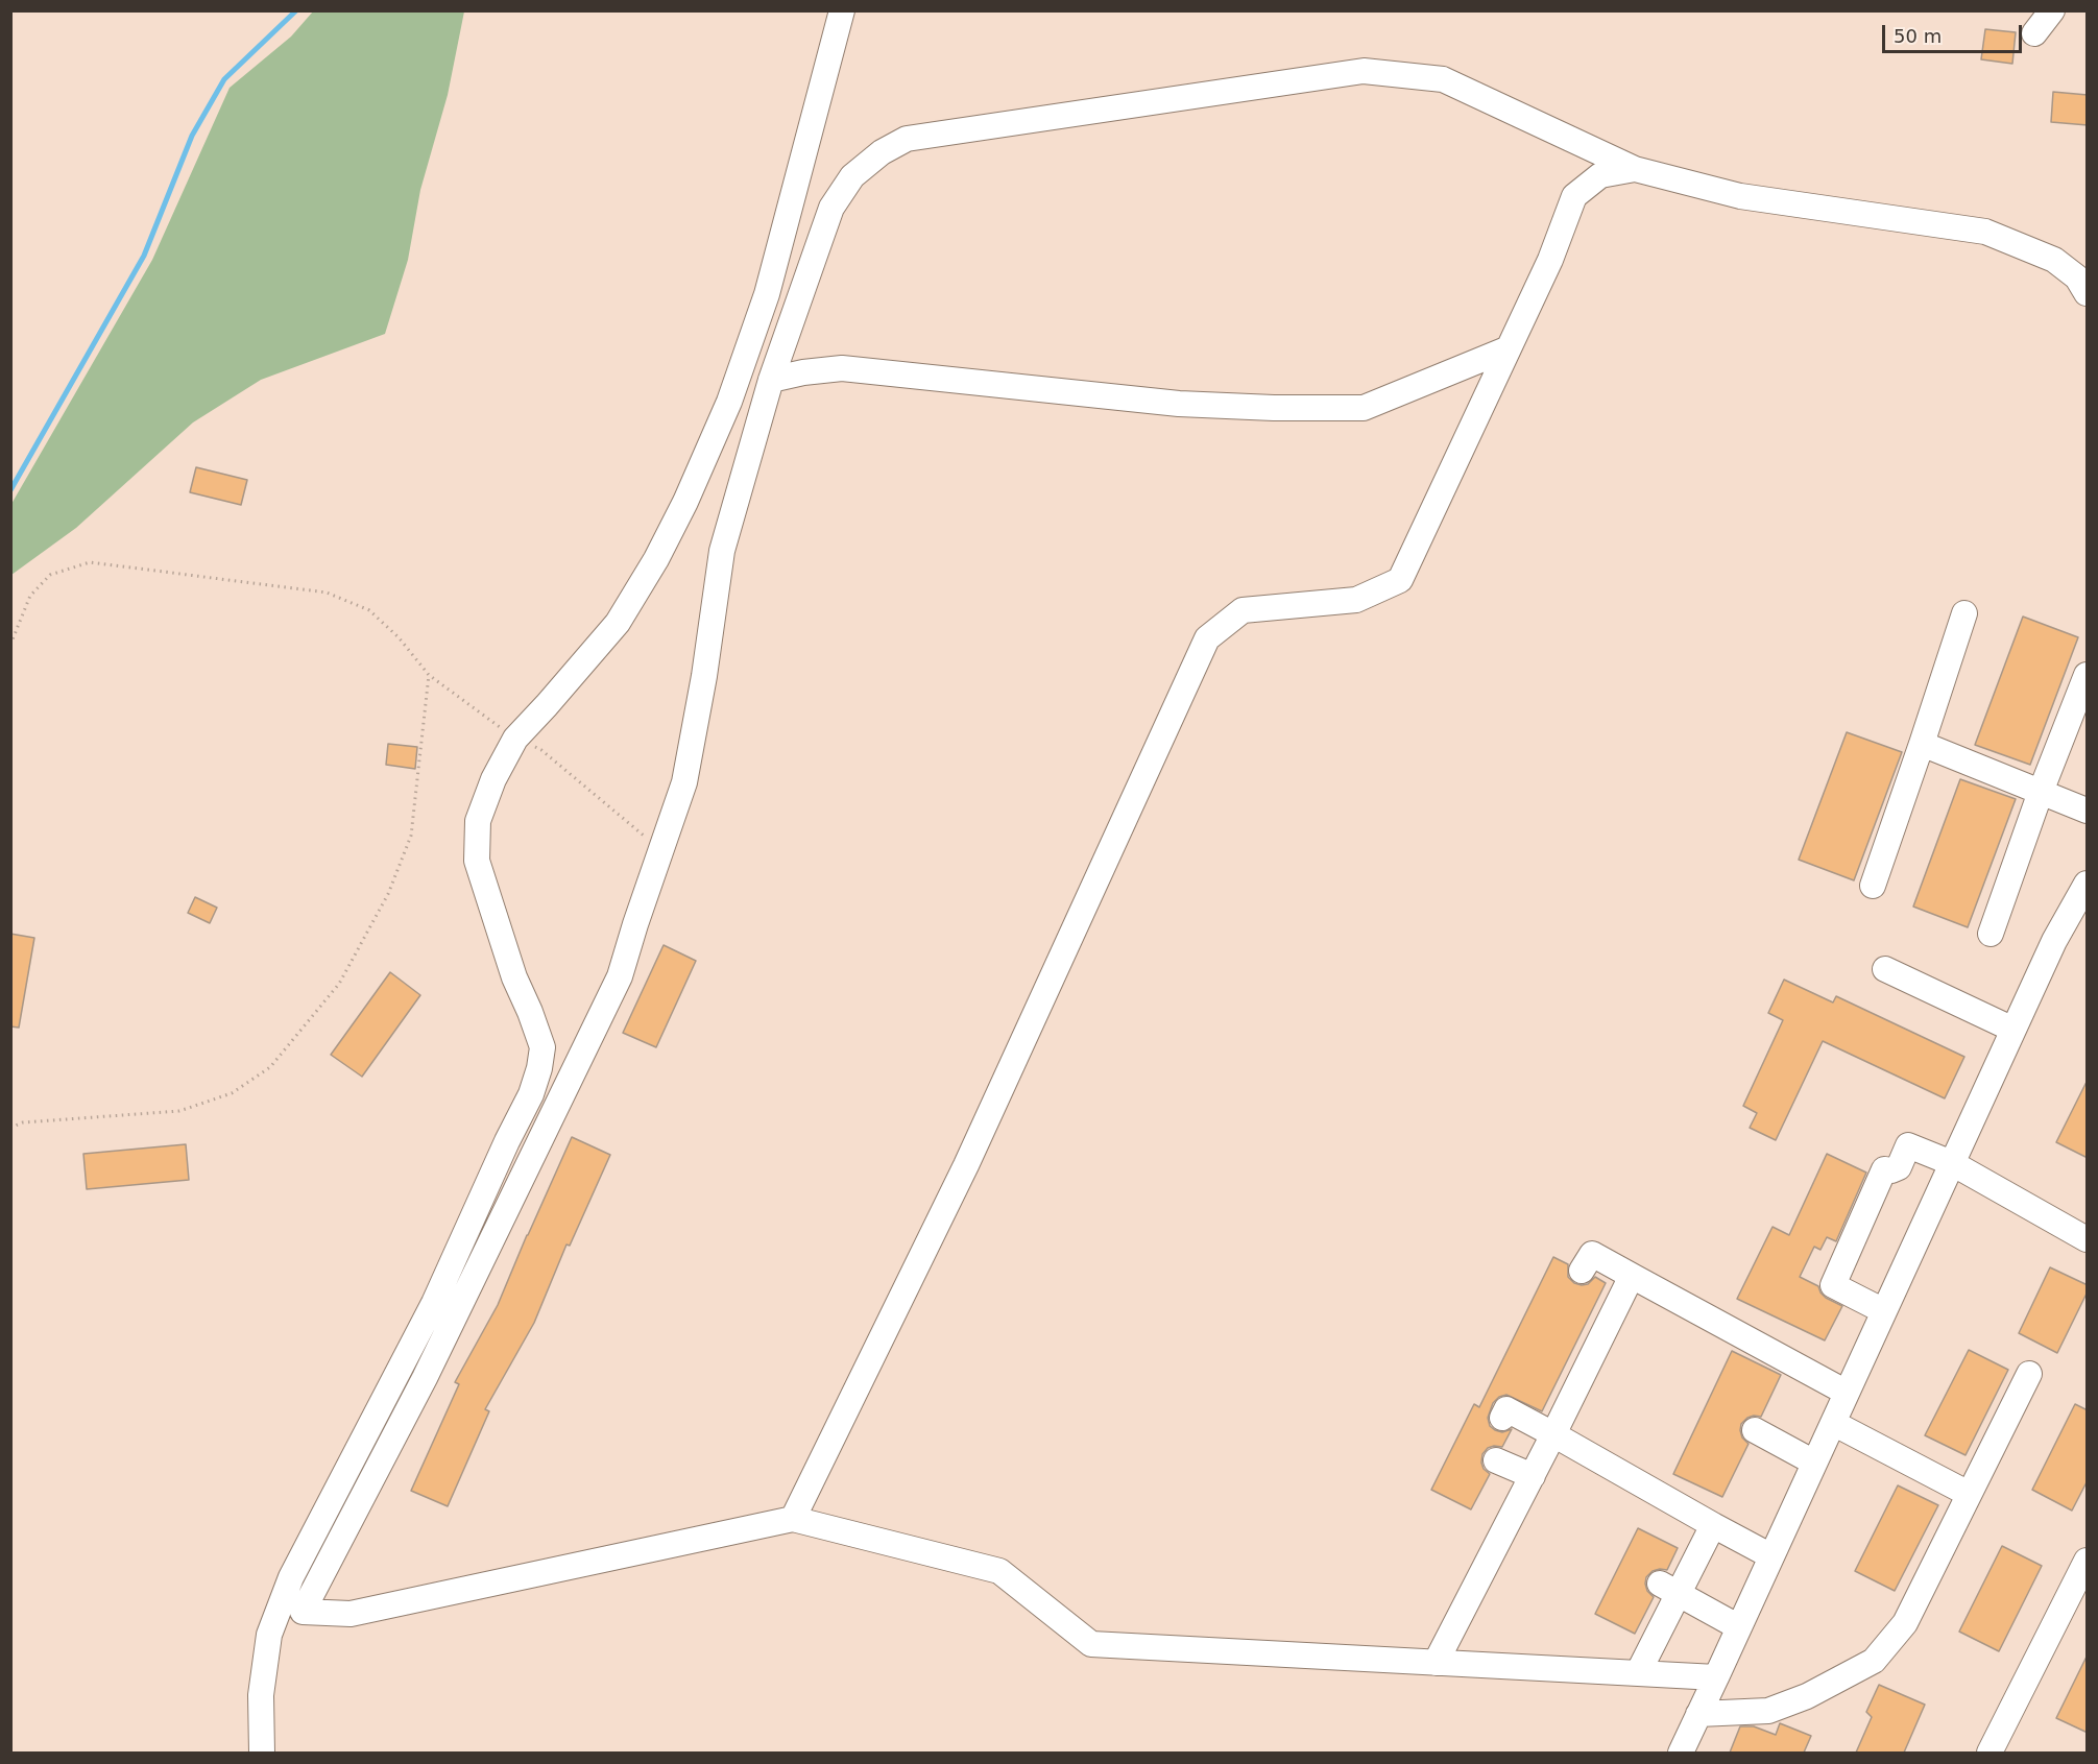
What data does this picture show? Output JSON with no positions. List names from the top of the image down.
{
  "scale_bar": "50 m"
}
